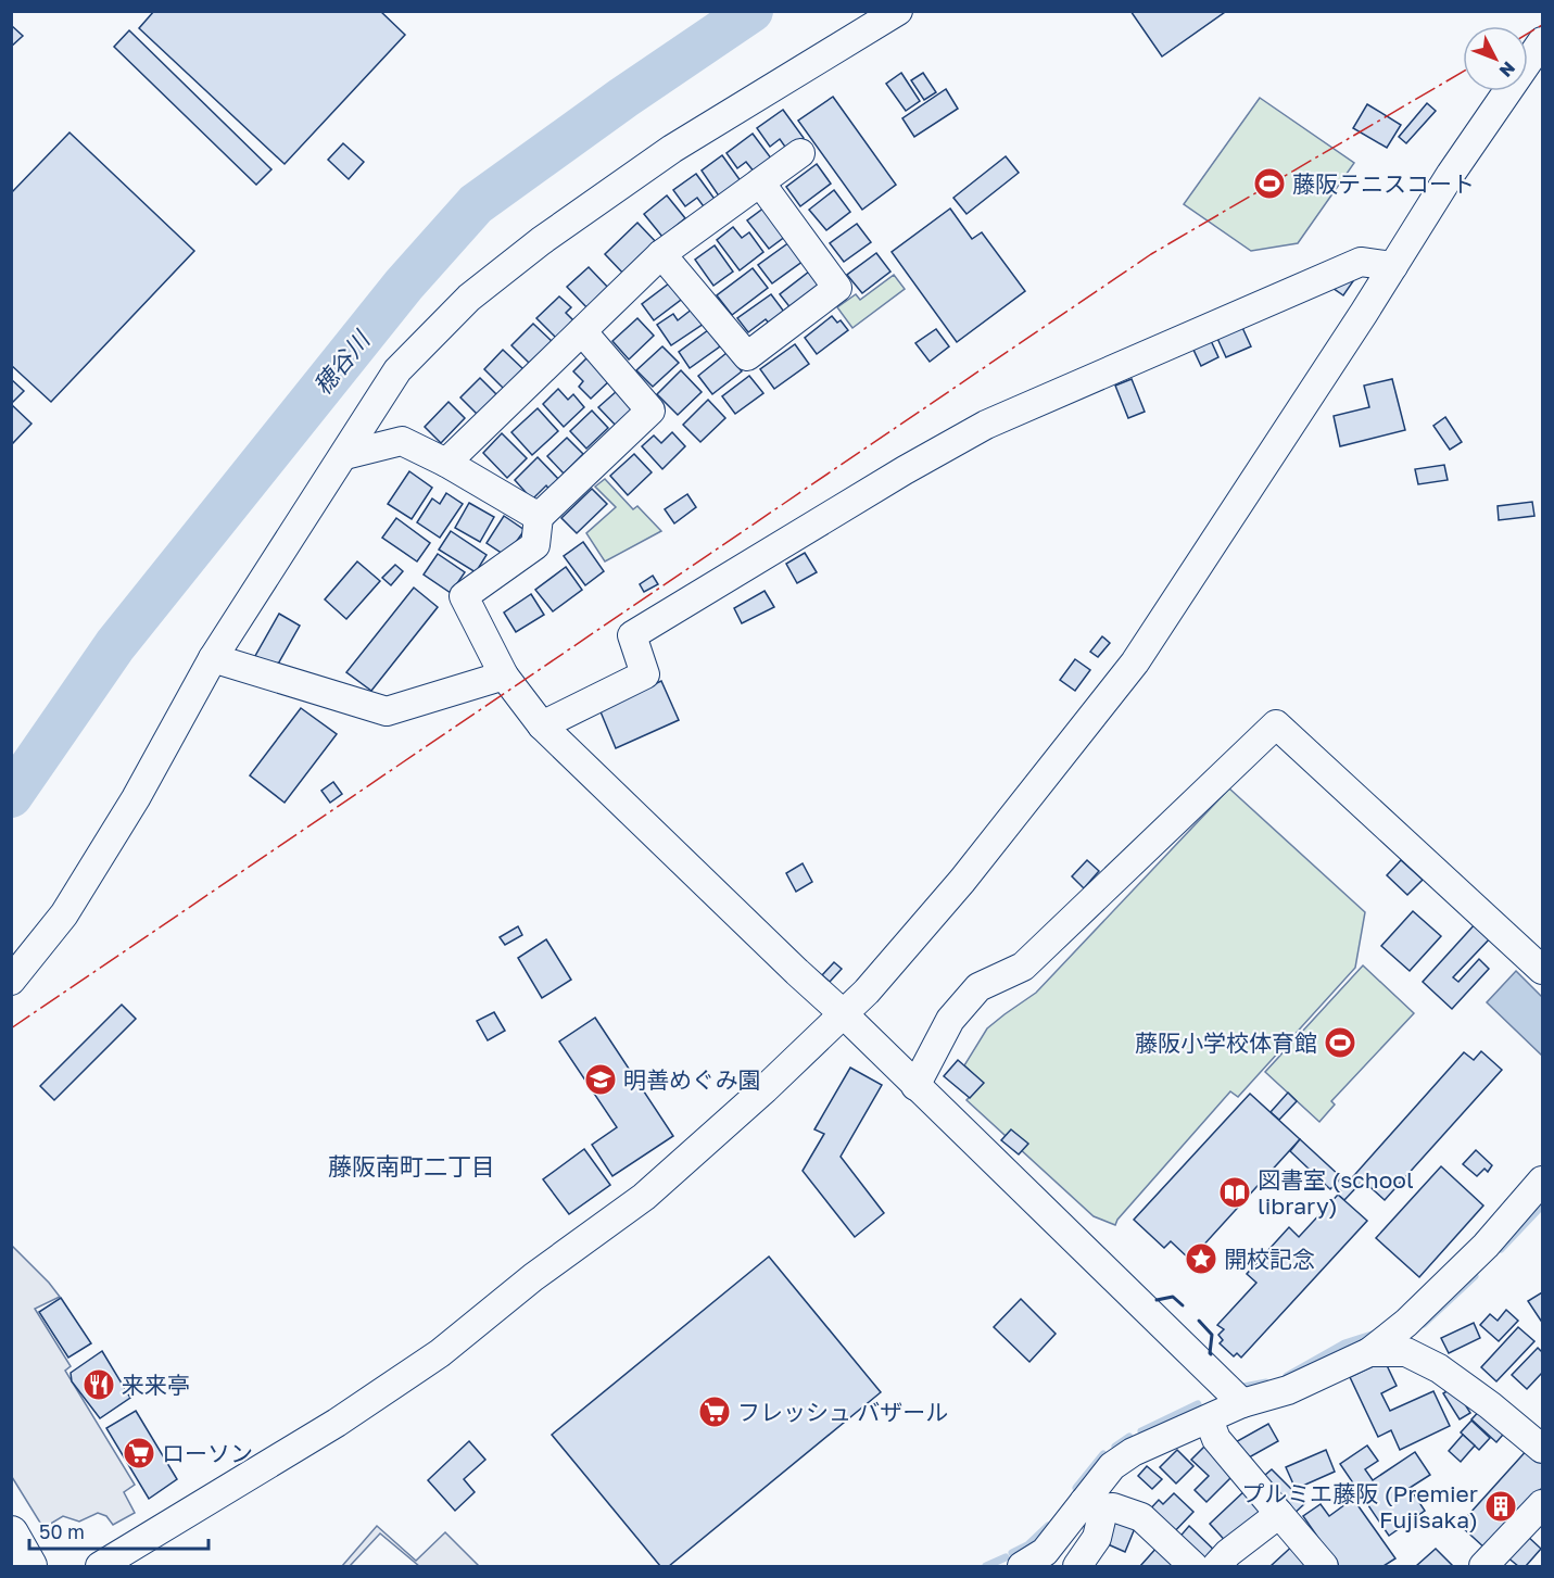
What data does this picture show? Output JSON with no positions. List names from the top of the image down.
{
  "districts": ["藤阪南町二丁目"],
  "water": ["穂谷川"],
  "places": {
    "sports": ["藤阪テニスコート", "藤阪小学校体育館"],
    "school or university": ["明善めぐみ園"],
    "library": ["図書室 (school library)"],
    "place": ["開校記念"],
    "restaurant": ["来来亭"],
    "supermarket": ["フレッシュ バザール", "ローソン"],
    "building": ["プルミエ藤阪 (Premier Fujisaka)"]
  },
  "scale_bar": "50 m",
  "north": "bottom right"
}
